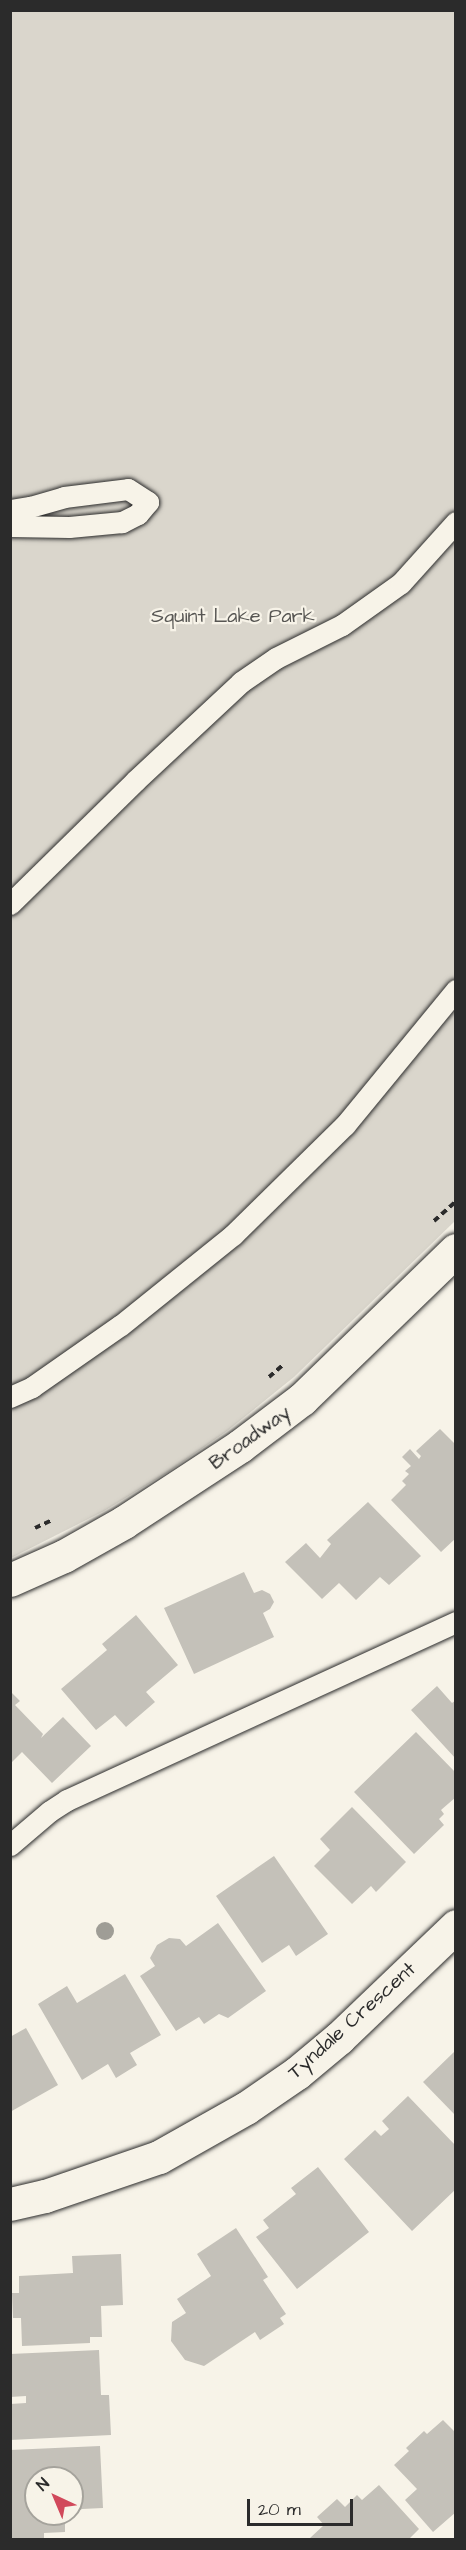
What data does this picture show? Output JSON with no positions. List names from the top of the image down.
{
  "streets": {
    "street": ["Broadway", "Tyndale Crescent"]
  },
  "parks": ["Squint Lake Park"],
  "scale_bar": "20 m",
  "north": "top left"
}
